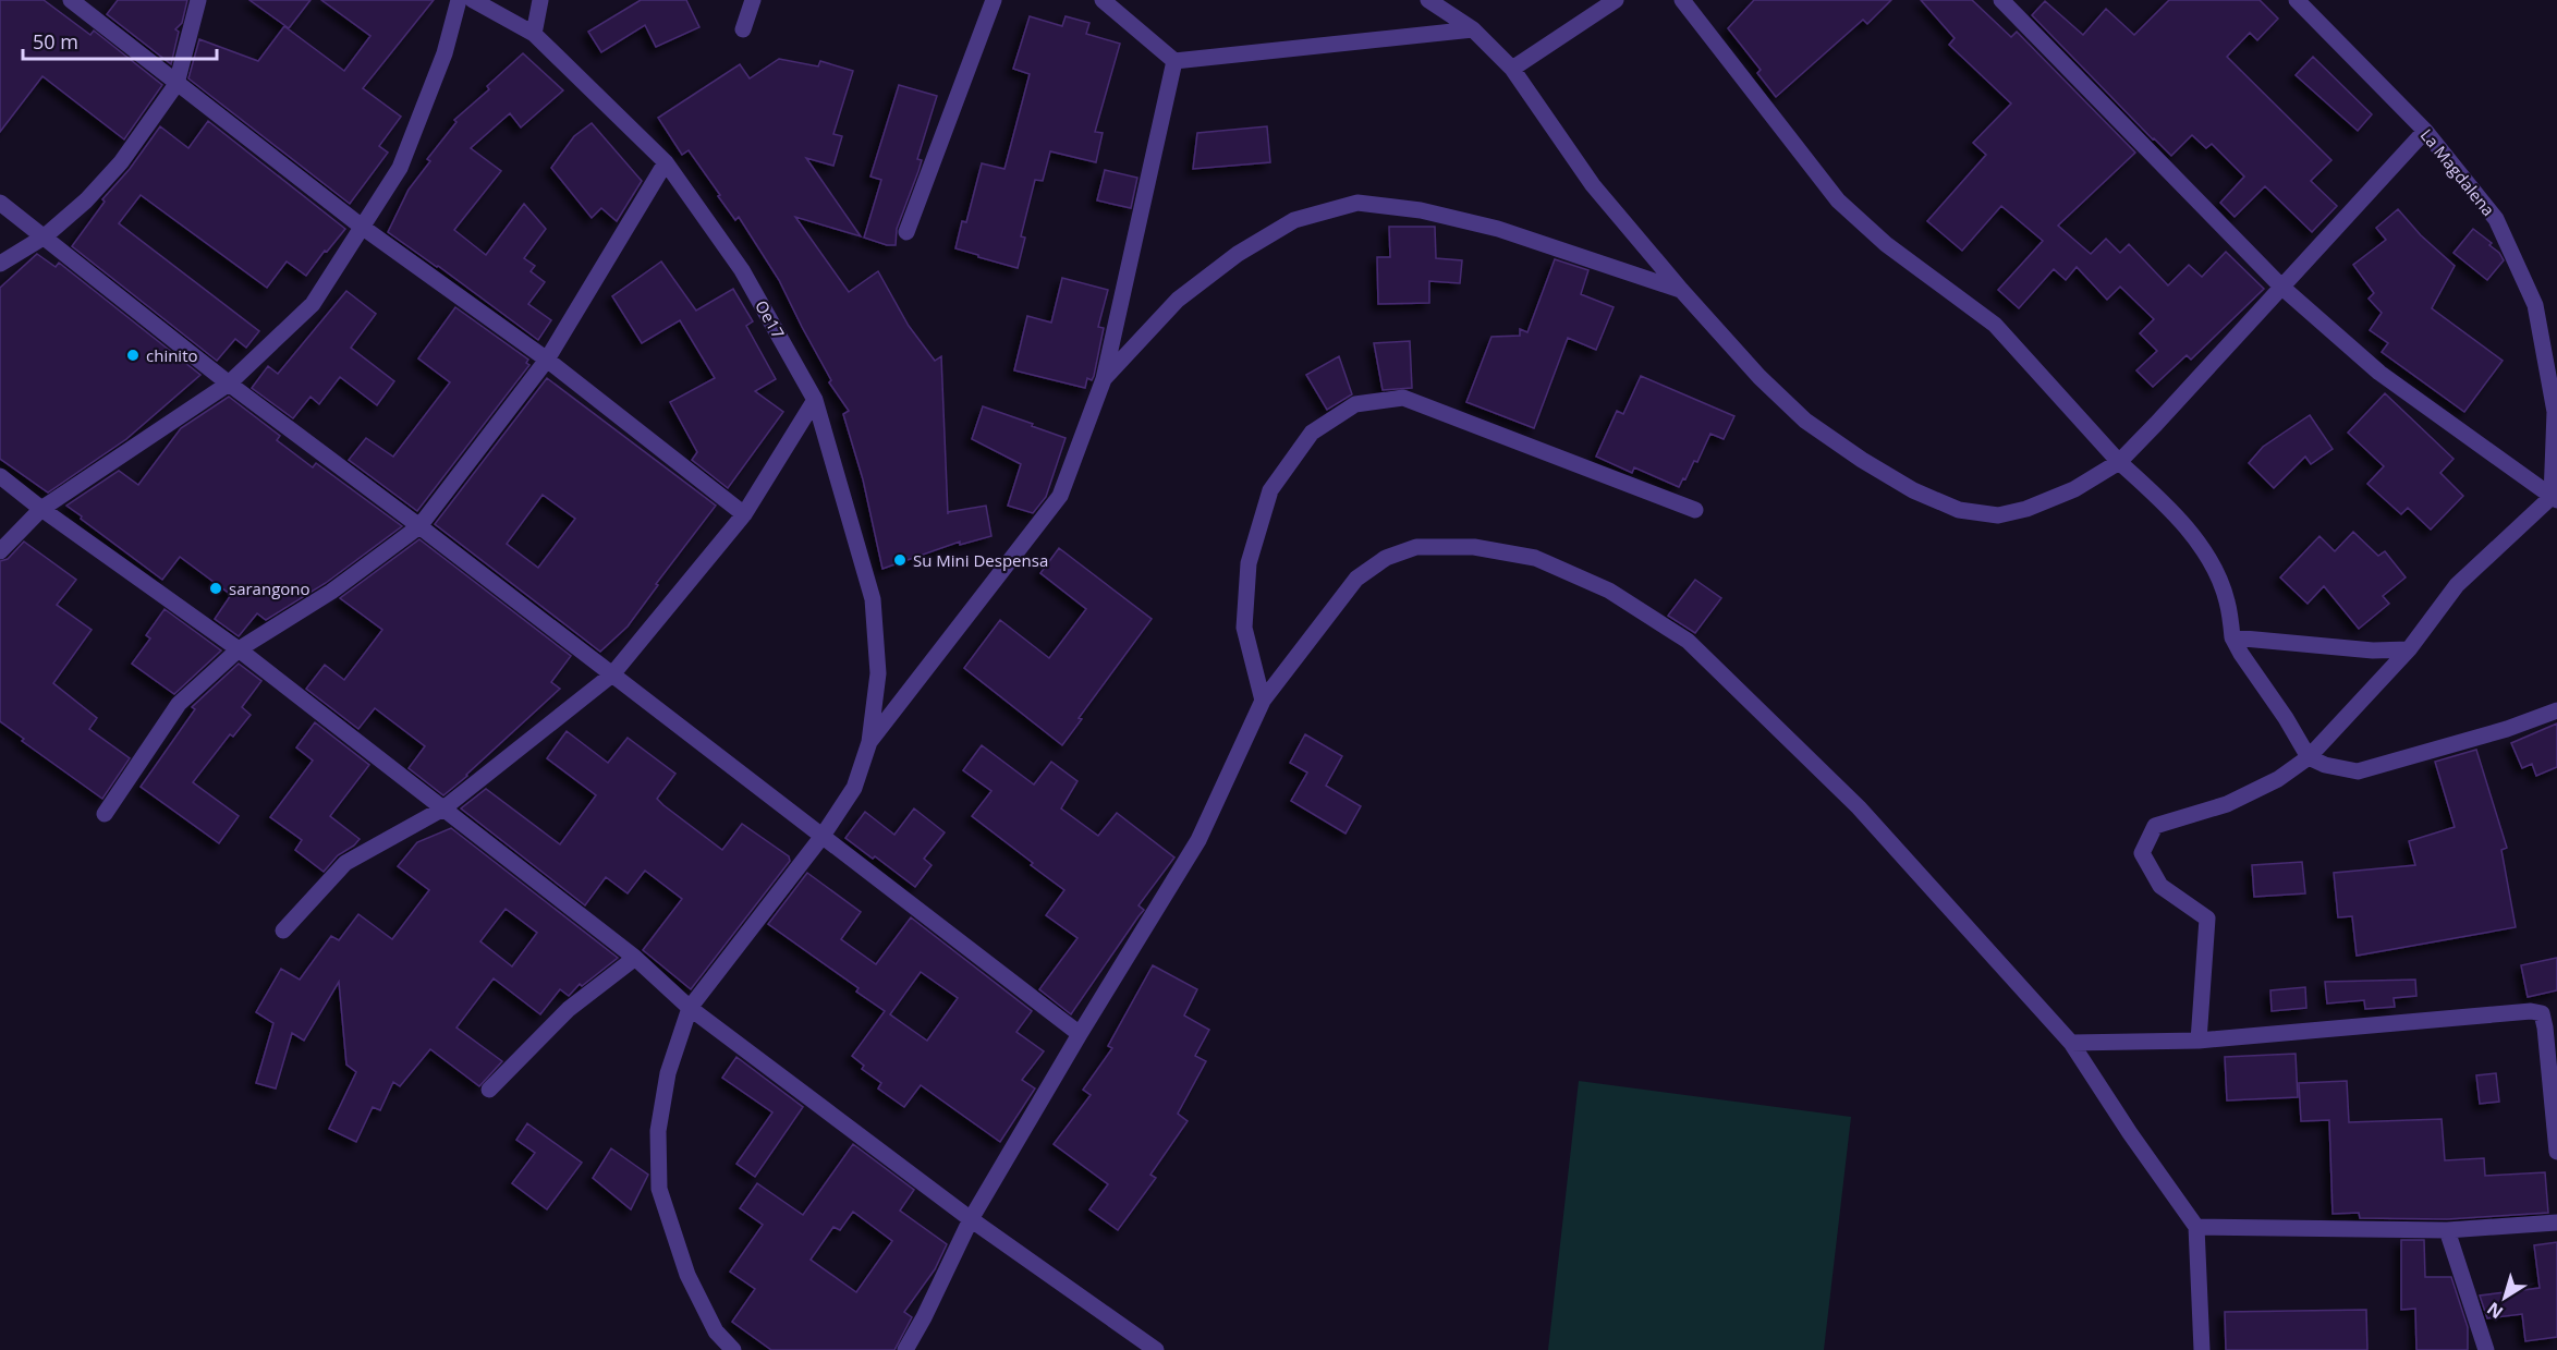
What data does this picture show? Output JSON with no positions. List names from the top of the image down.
{
  "streets": {
    "street": ["La Magdalena", "Oe17"]
  },
  "places": ["chinito", "Su Mini Despensa", "sarangono"],
  "scale_bar": "50 m",
  "north": "bottom left"
}
